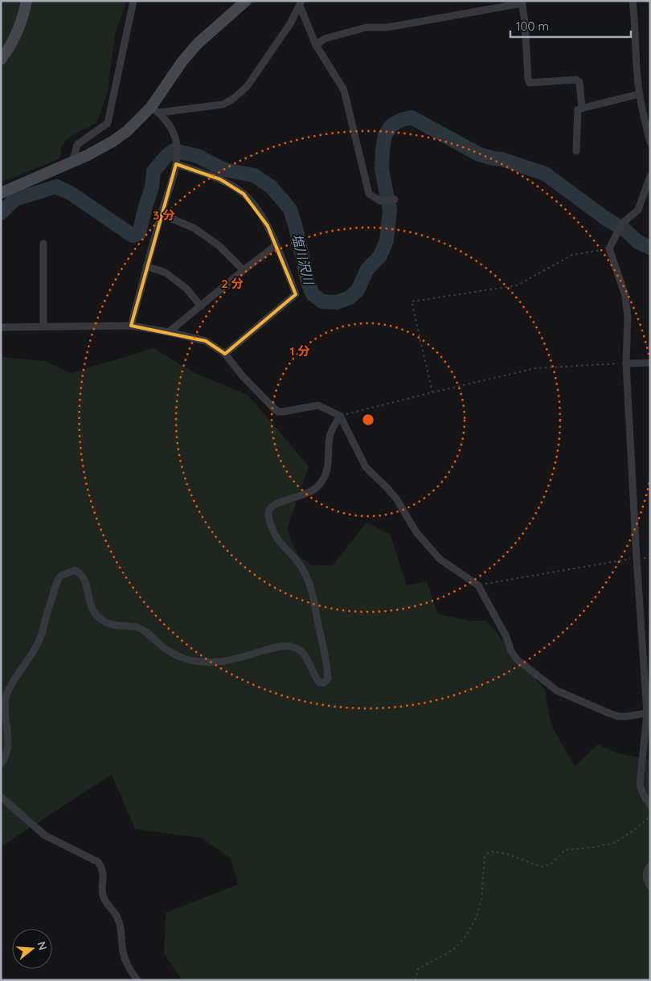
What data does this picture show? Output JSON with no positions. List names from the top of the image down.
{
  "water": ["塩川沢川"],
  "scale_bar": "100 m",
  "north": "right",
  "rings": ["3 分", "2 分", "1 分"]
}
